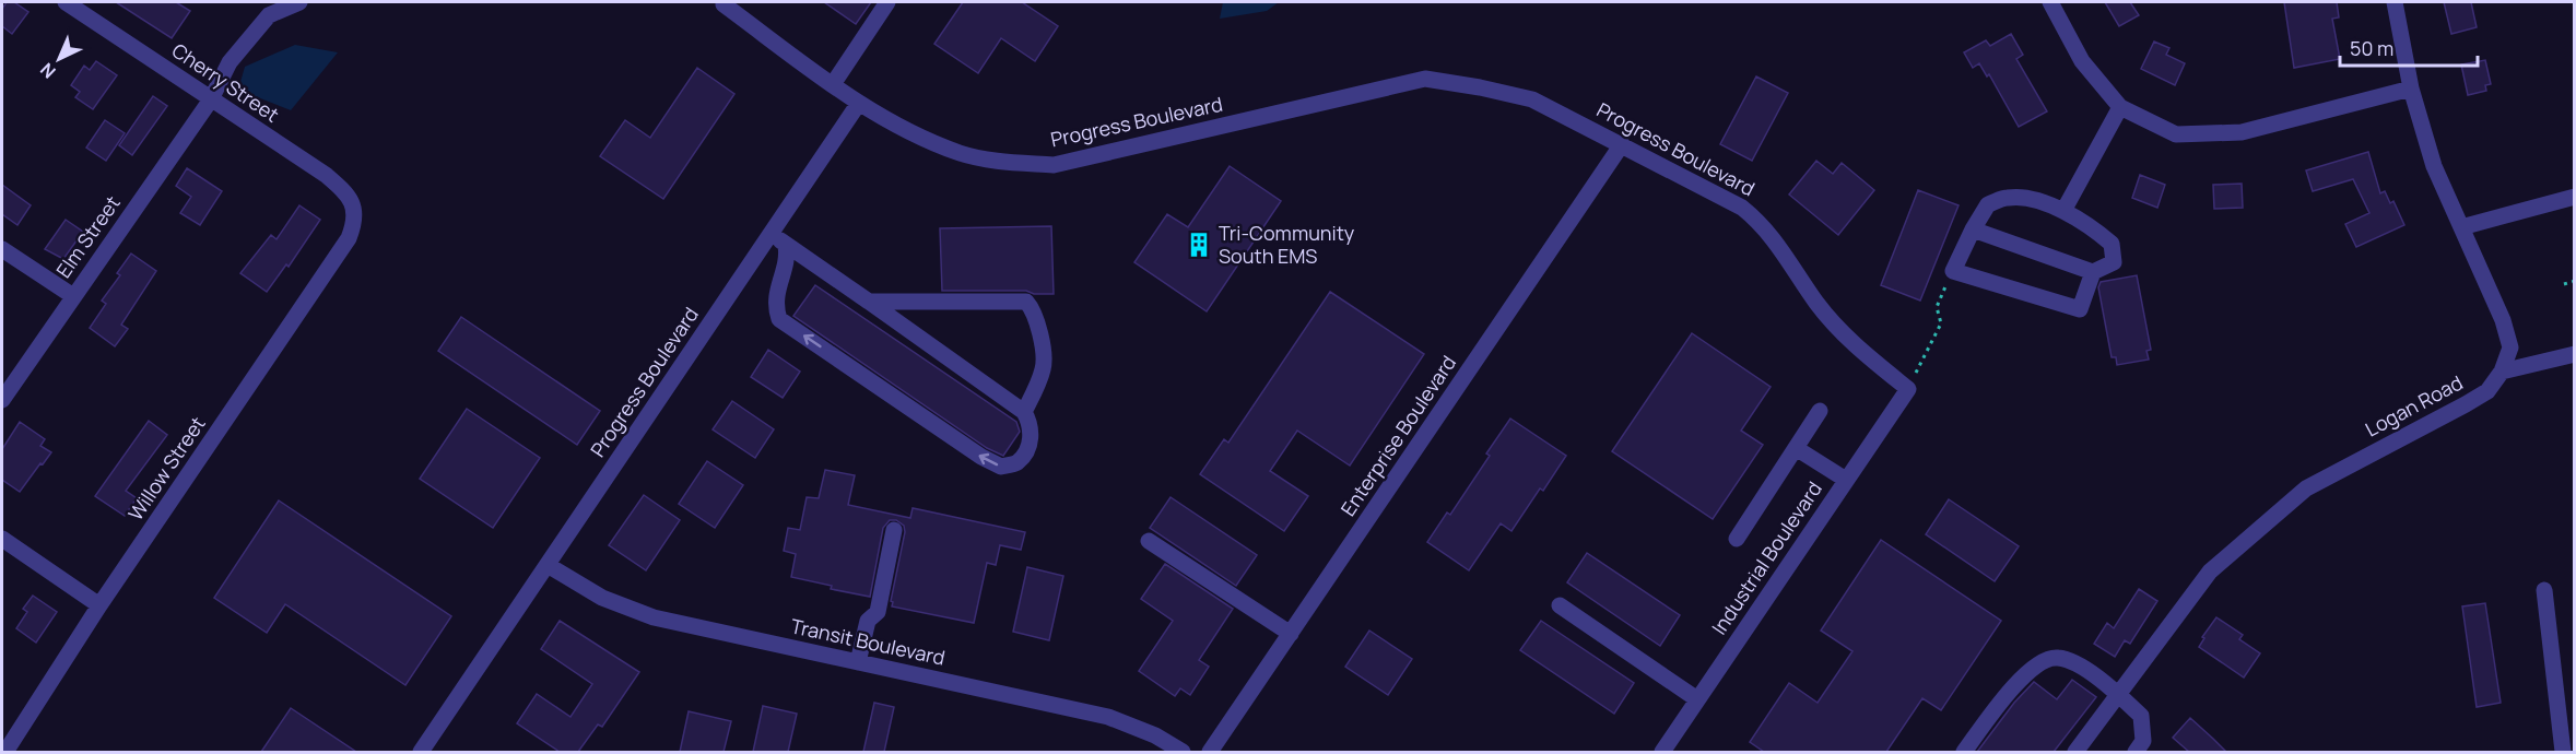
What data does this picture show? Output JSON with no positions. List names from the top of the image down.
{
  "streets": {
    "street": [
      "Cherry Street",
      "Progress Boulevard",
      "Elm Street",
      "Logan Road",
      "Enterprise Boulevard",
      "Willow Street",
      "Industrial Boulevard",
      "Transit Boulevard"
    ]
  },
  "crossings": [
    ["Cherry Street", "Elm Street"],
    ["Cherry Street", "Willow Street"],
    ["Progress Boulevard", "Enterprise Boulevard"],
    ["Progress Boulevard", "Industrial Boulevard"],
    ["Progress Boulevard", "Transit Boulevard"]
  ],
  "places": {
    "building": ["Tri-Community South EMS"]
  },
  "scale_bar": "50 m",
  "north": "bottom left"
}
